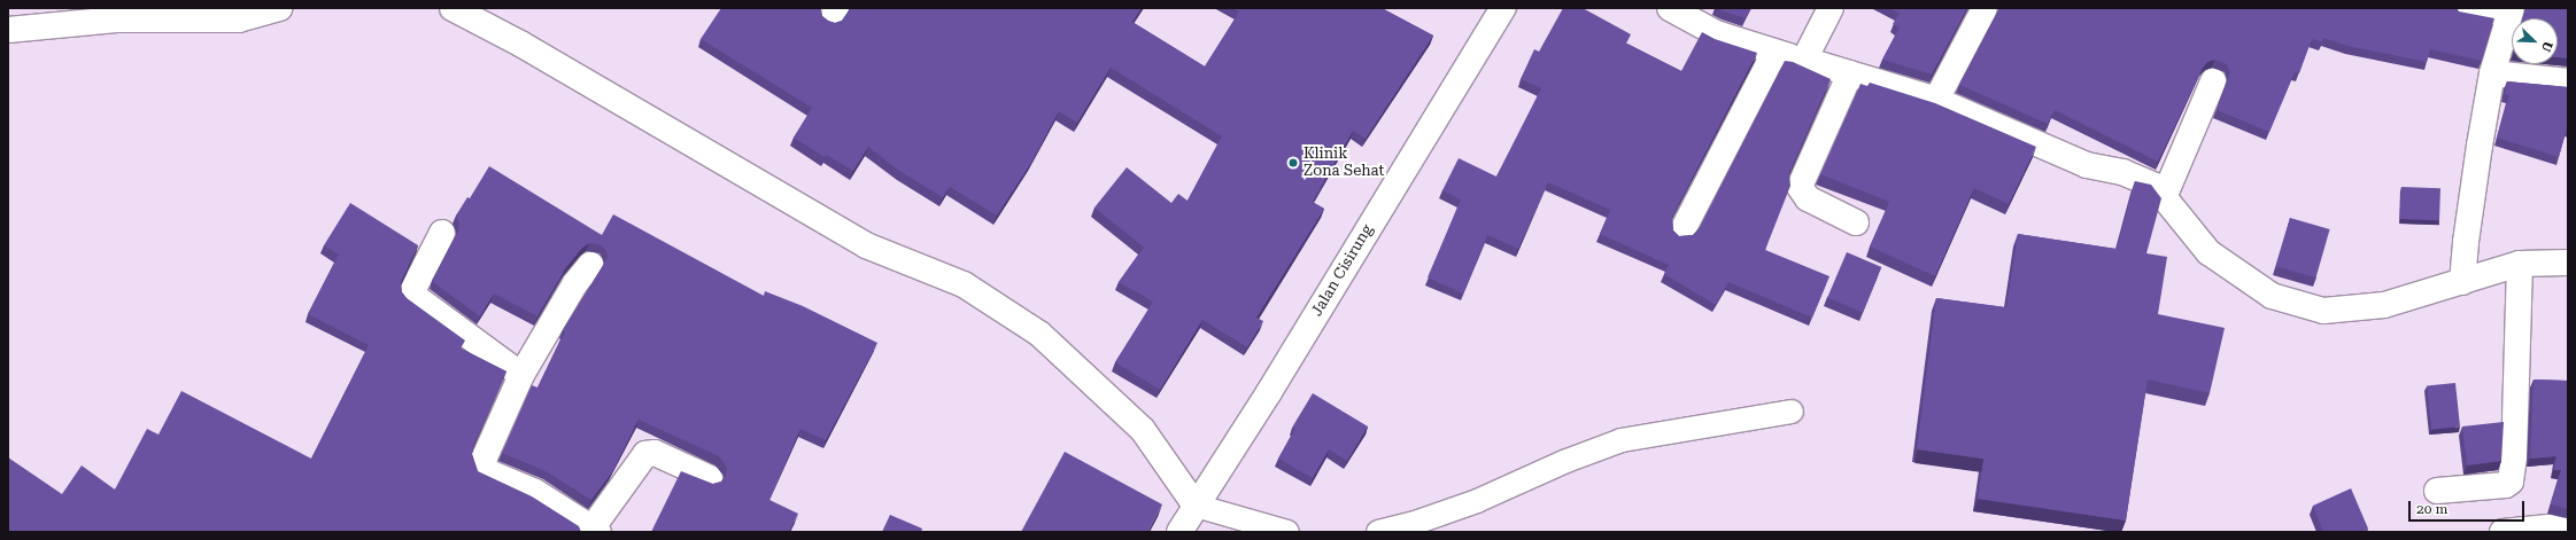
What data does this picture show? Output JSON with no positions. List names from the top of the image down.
{
  "streets": {
    "street": ["Jalan Cisirung"]
  },
  "places": ["Klinik Zona Sehat"],
  "scale_bar": "20 m",
  "north": "bottom right"
}
